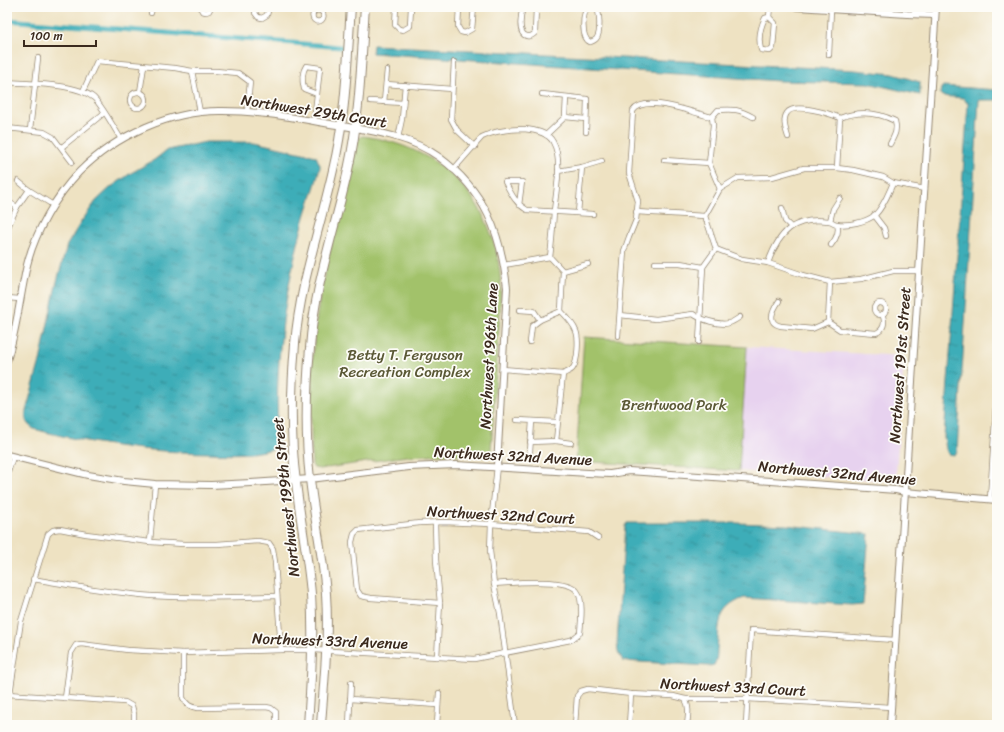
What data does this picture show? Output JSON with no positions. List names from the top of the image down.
{
  "streets": {
    "main road": ["Northwest 199th Street"],
    "street": [
      "Northwest 29th Court",
      "Northwest 196th Lane",
      "Northwest 191st Street",
      "Northwest 32nd Avenue",
      "Northwest 32nd Court",
      "Northwest 33rd Avenue",
      "Northwest 33rd Court"
    ]
  },
  "crossings": [
    ["Northwest 29th Court", "Northwest 196th Lane"],
    ["Northwest 29th Court", "Northwest 199th Street"],
    ["Northwest 196th Lane", "Northwest 32nd Avenue"],
    ["Northwest 196th Lane", "Northwest 32nd Court"],
    ["Northwest 196th Lane", "Northwest 33rd Avenue"],
    ["Northwest 191st Street", "Northwest 32nd Avenue"],
    ["Northwest 191st Street", "Northwest 33rd Court"],
    ["Northwest 32nd Avenue", "Northwest 199th Street"],
    ["Northwest 199th Street", "Northwest 33rd Avenue"]
  ],
  "parks": ["Betty T. Ferguson Recreation Complex", "Brentwood Park"],
  "scale_bar": "100 m"
}
